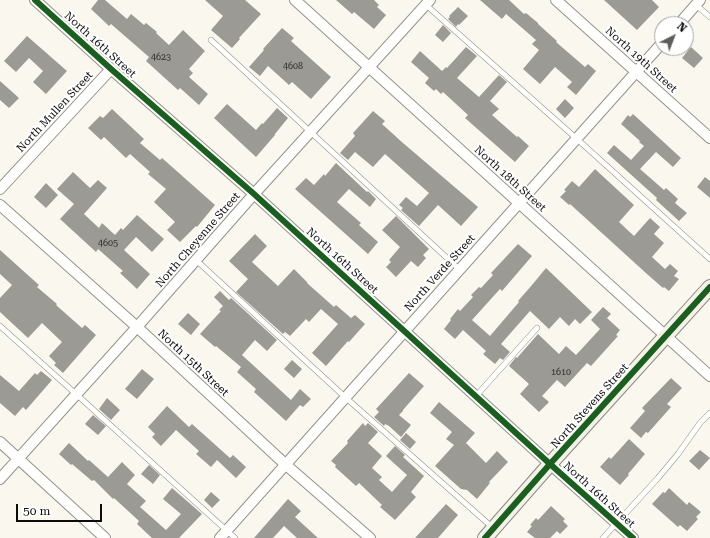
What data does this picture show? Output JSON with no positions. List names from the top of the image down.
{
  "streets": {
    "street": [
      "North 16th Street",
      "North 19th Street",
      "North Mullen Street",
      "North 18th Street",
      "North Cheyenne Street",
      "North Verde Street",
      "North 15th Street",
      "North Stevens Street"
    ]
  },
  "crossings": [
    ["North 16th Street", "North Mullen Street"],
    ["North 16th Street", "North Cheyenne Street"],
    ["North 16th Street", "North Verde Street"],
    ["North 16th Street", "North Stevens Street"],
    ["North 19th Street", "North Verde Street"],
    ["North 18th Street", "North Cheyenne Street"],
    ["North 18th Street", "North Verde Street"],
    ["North 18th Street", "North Stevens Street"],
    ["North Cheyenne Street", "North 15th Street"],
    ["North Verde Street", "North 15th Street"]
  ],
  "house_numbers": [
    "4623",
    "4608",
    "4605",
    "1610"
  ],
  "scale_bar": "50 m",
  "north": "top right"
}
